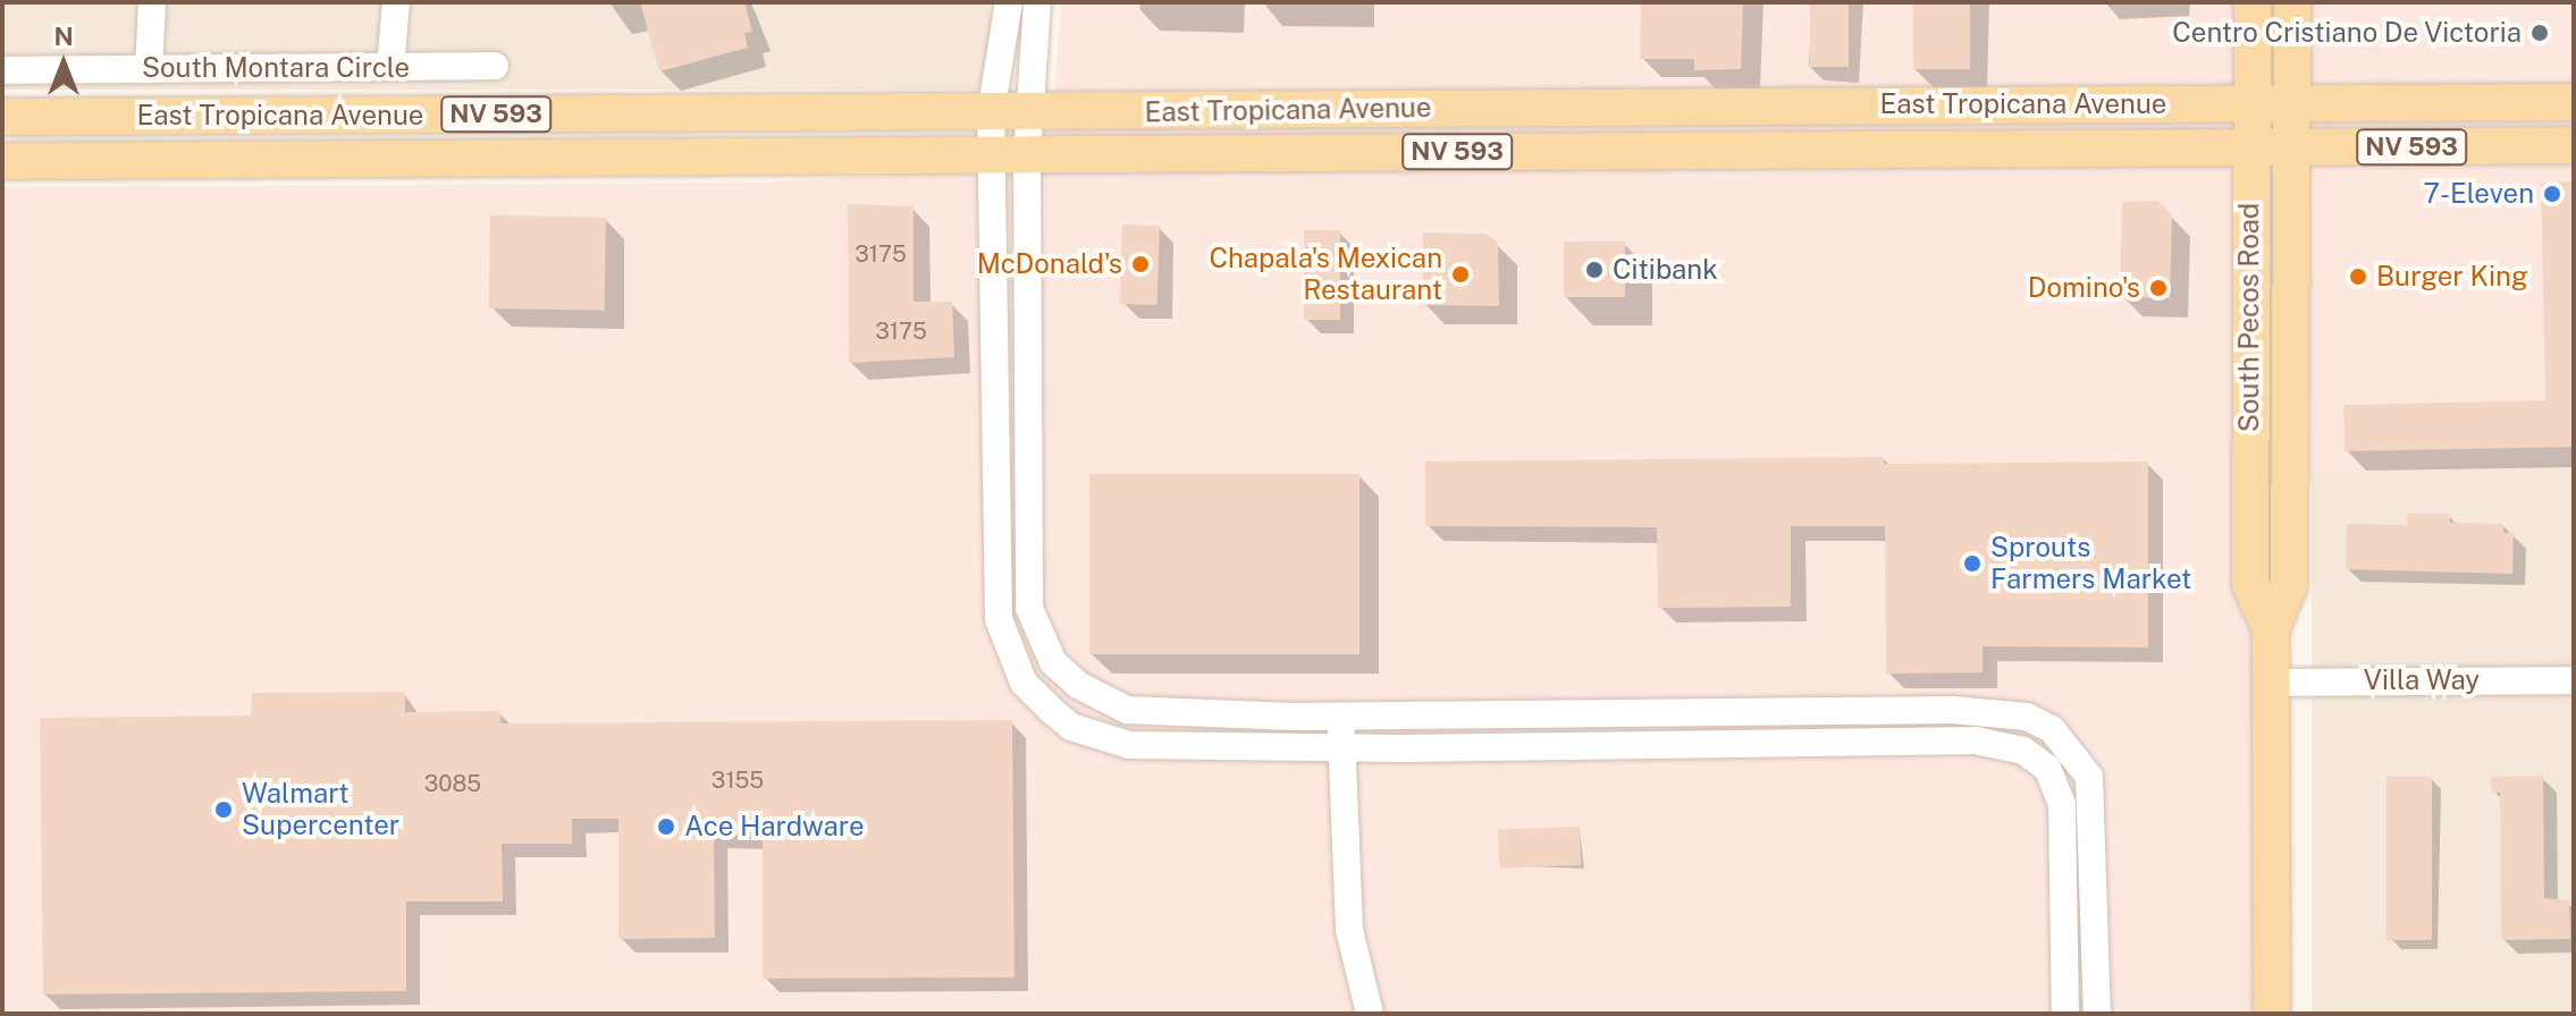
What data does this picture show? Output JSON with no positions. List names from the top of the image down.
{
  "streets": {
    "main road": ["East Tropicana Avenue", "NV 593", "South Pecos Road"],
    "street": ["South Montara Circle", "Villa Way"]
  },
  "crossings": [
    ["East Tropicana Avenue", "South Pecos Road"],
    ["South Pecos Road", "Villa Way"]
  ],
  "places": [
    "Centro Cristiano De Victoria",
    "7-Eleven",
    "McDonald's",
    "Citibank",
    "Chapala's Mexican Restaurant",
    "Burger King",
    "Domino's",
    "Sprouts Farmers Market",
    "Walmart Supercenter",
    "Ace Hardware"
  ],
  "house_numbers": [
    "3175",
    "3175",
    "3155",
    "3085"
  ],
  "north": "top"
}
